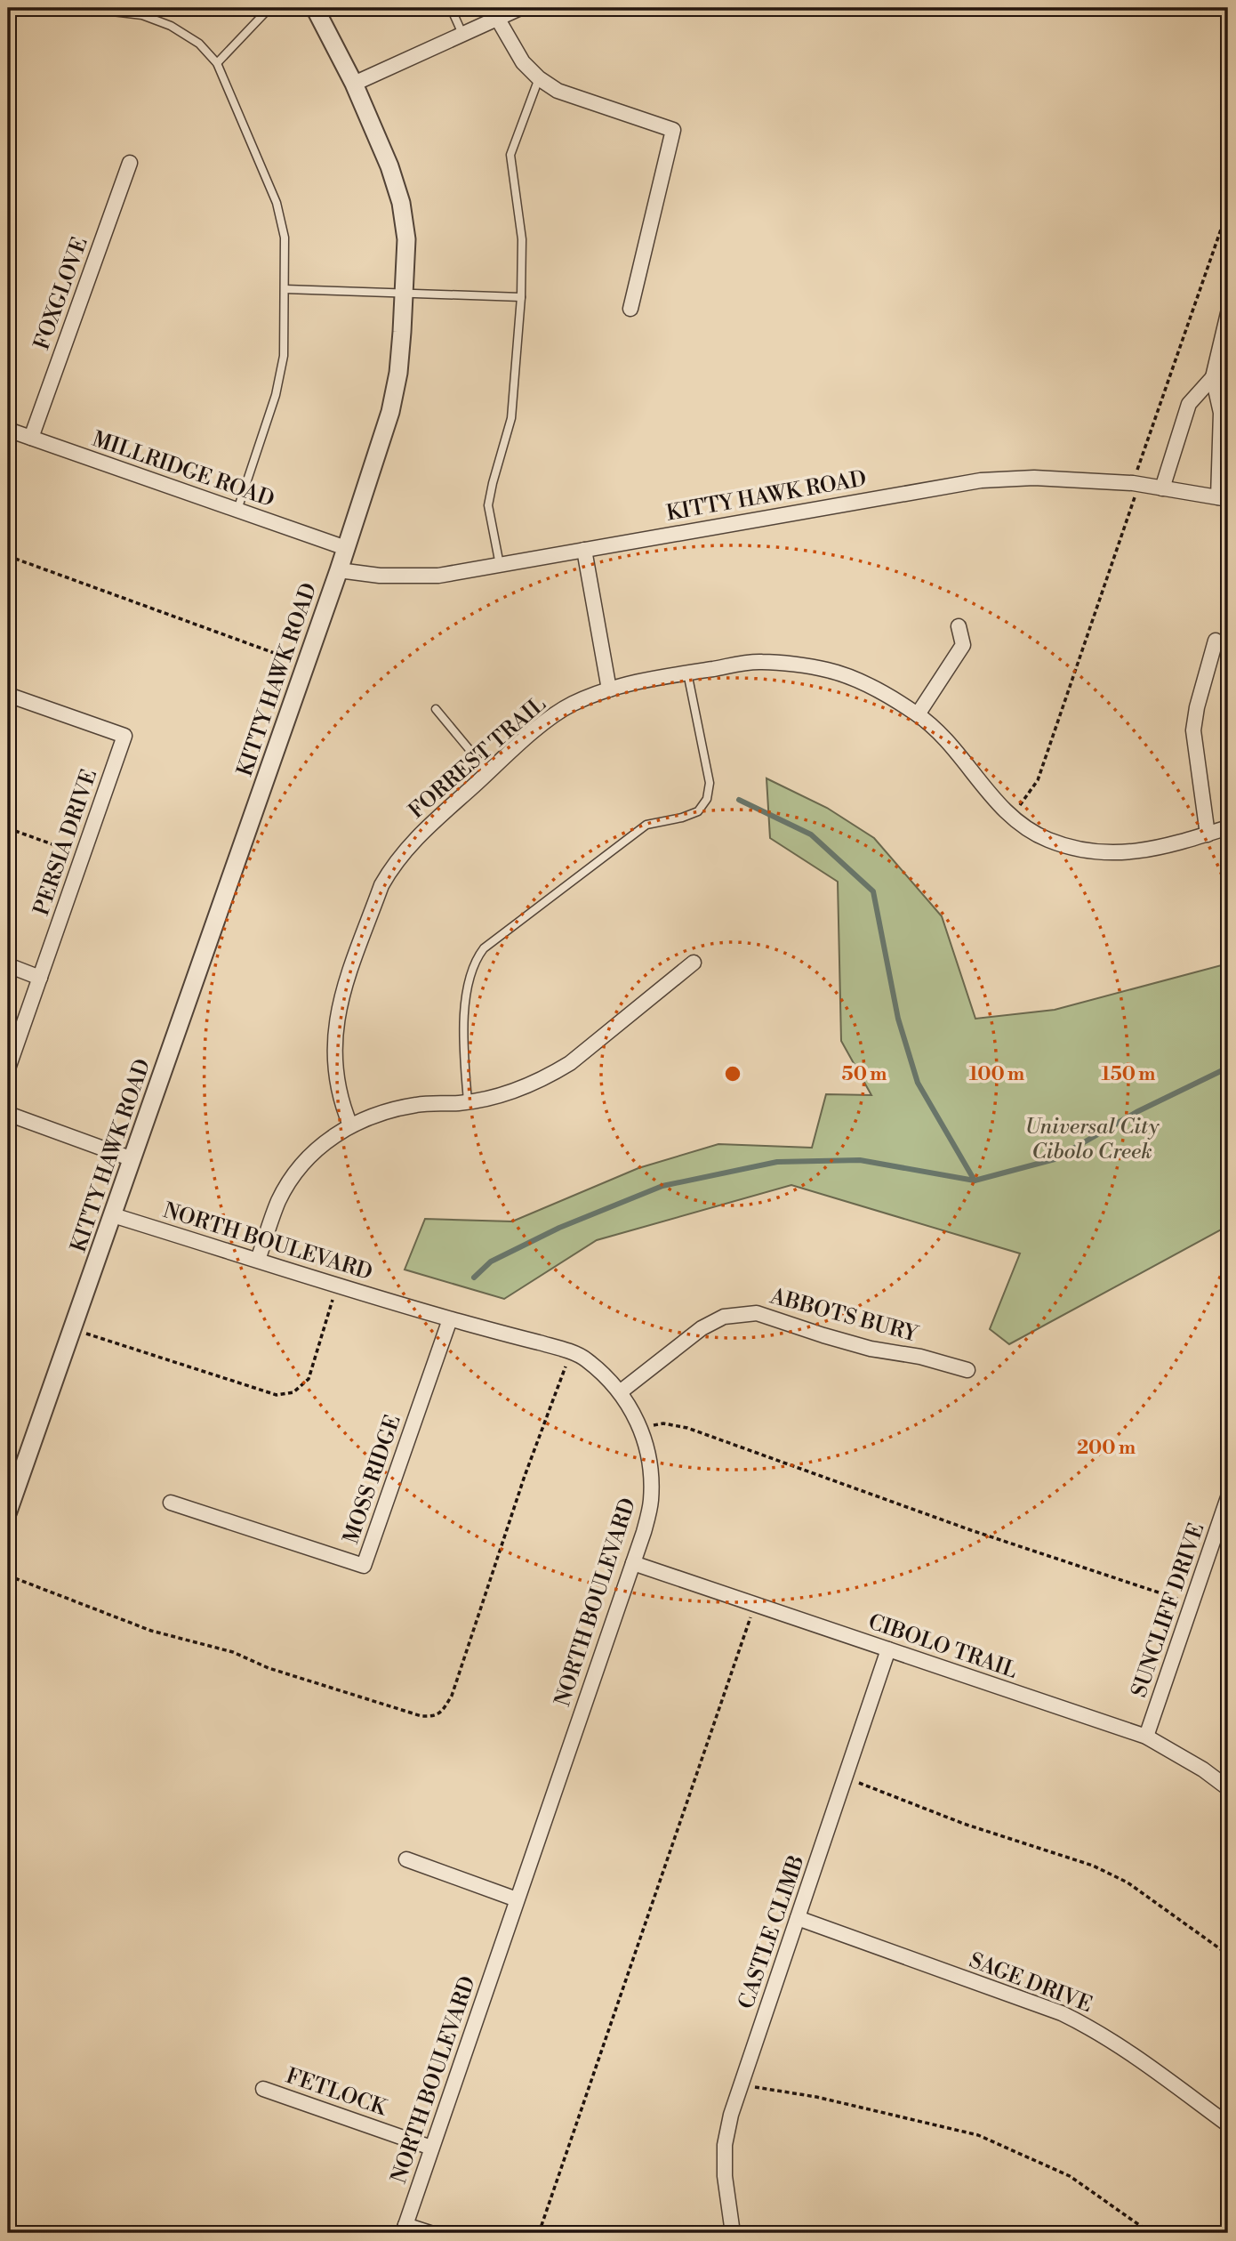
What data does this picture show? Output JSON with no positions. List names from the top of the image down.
{
  "streets": {
    "street": [
      "FOXGLOVE",
      "MILLRIDGE ROAD",
      "KITTY HAWK ROAD",
      "FORREST TRAIL",
      "PERSIA DRIVE",
      "NORTH BOULEVARD",
      "ABBOTS BURY",
      "MOSS RIDGE",
      "SUNCLIFF DRIVE",
      "CIBOLO TRAIL",
      "CASTLE CLIMB",
      "SAGE DRIVE",
      "FETLOCK"
    ]
  },
  "crossings": [
    ["FOXGLOVE", "MILLRIDGE ROAD"],
    ["KITTY HAWK ROAD", "NORTH BOULEVARD"],
    ["NORTH BOULEVARD", "ABBOTS BURY"],
    ["NORTH BOULEVARD", "MOSS RIDGE"],
    ["NORTH BOULEVARD", "CIBOLO TRAIL"],
    ["NORTH BOULEVARD", "FETLOCK"],
    ["SUNCLIFF DRIVE", "CIBOLO TRAIL"],
    ["CIBOLO TRAIL", "CASTLE CLIMB"],
    ["CASTLE CLIMB", "SAGE DRIVE"]
  ],
  "parks": ["Universal City Cibolo Creek"],
  "rings": [
    "50 m",
    "100 m",
    "150 m",
    "200 m"
  ]
}
